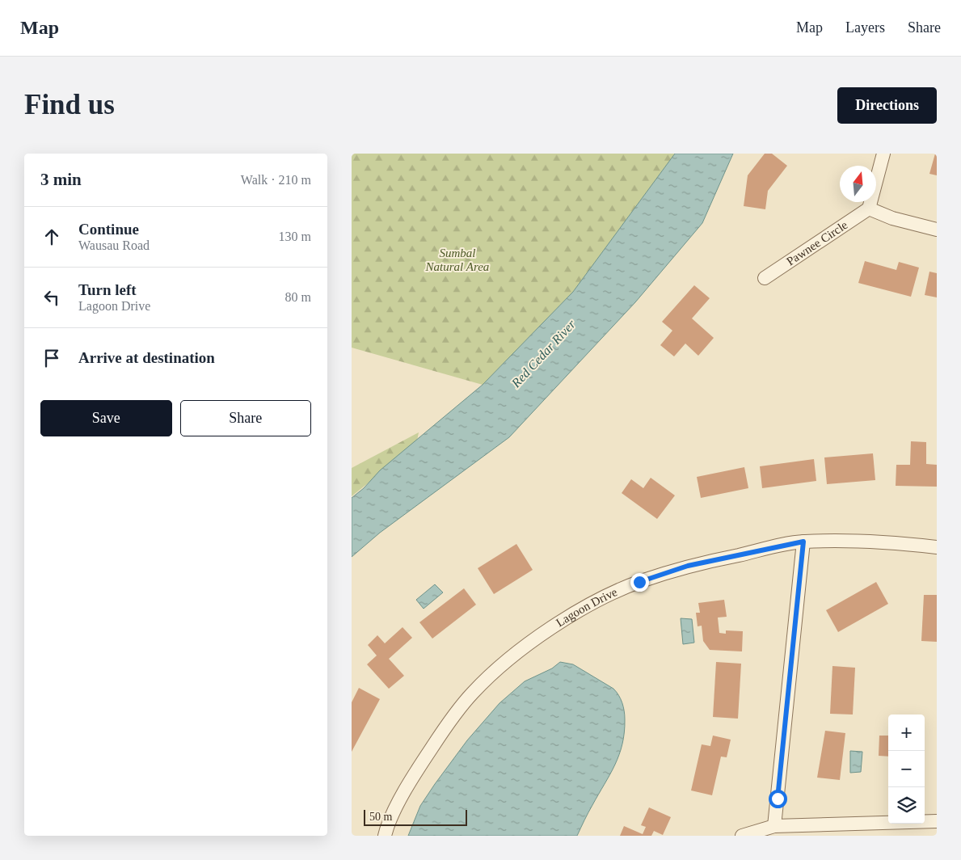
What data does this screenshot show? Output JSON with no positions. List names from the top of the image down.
{
  "streets": {
    "street": ["Pawnee Circle", "Lagoon Drive"]
  },
  "water": ["Red Cedar River"],
  "parks": ["Sumbal Natural Area"],
  "scale_bar": "50 m",
  "north": "top",
  "page": {
    "header": "Map",
    "nav": ["Map", "Layers", "Share"],
    "buttons": [
      "Directions",
      ["Save", "Share"]
    ],
    "title": "Find us",
    "heading": ["3 min", "Walk · 210 m"],
    "list": [
      ["Continue", "Wausau Road", "130 m"],
      ["Turn left", "Lagoon Drive", "80 m"],
      "Arrive at destination"
    ],
    "map_buttons": ["+", "−"],
    "scale": "50 m"
  }
}
